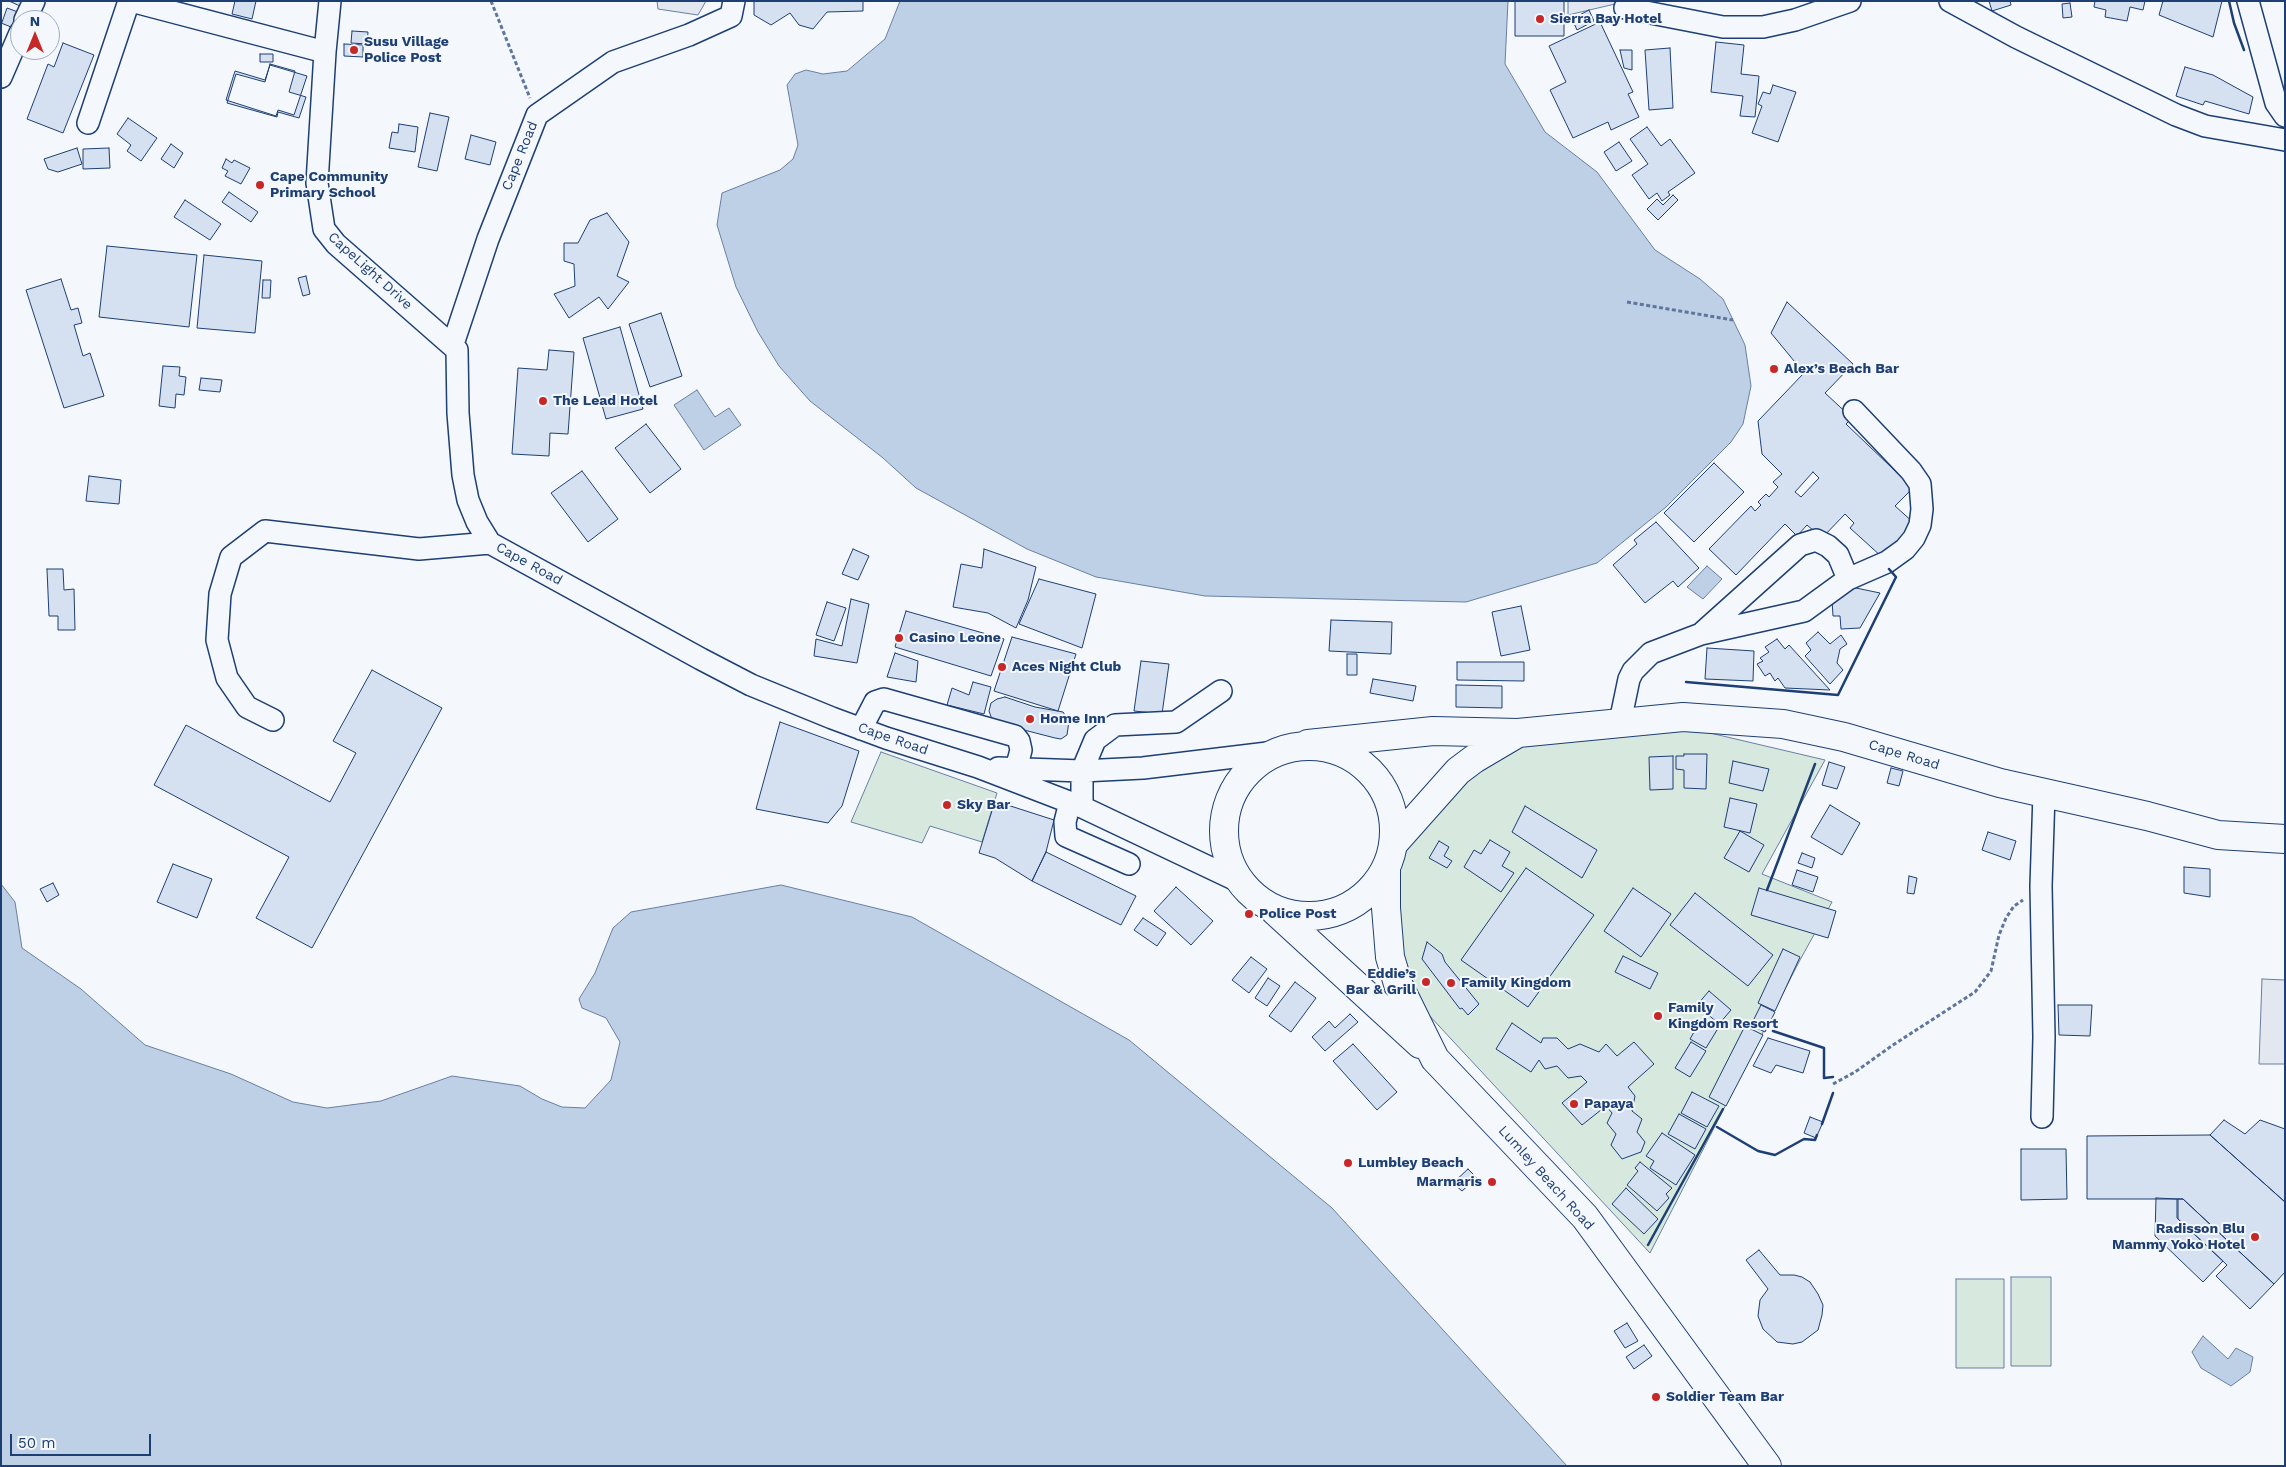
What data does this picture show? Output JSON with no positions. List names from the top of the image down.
{
  "streets": {
    "main road": ["Cape Road", "Lumley Beach Road"],
    "street": ["CapeLight Drive"]
  },
  "crossings": [
    ["Cape Road", "CapeLight Drive"],
    ["Cape Road", "Lumley Beach Road"]
  ],
  "places": [
    "Sierra Bay Hotel",
    "Susu Village Police Post",
    "Cape Community Primary School",
    "Alex’s Beach Bar",
    "The Lead Hotel",
    "Casino Leone",
    "Aces Night Club",
    "Home Inn",
    "Sky Bar",
    "Police Post",
    "Eddie’s Bar & Grill",
    "Family Kingdom",
    "Family Kingdom Resort",
    "Papaya",
    "Lumbley Beach",
    "Marmaris",
    "Radisson Blu Mammy Yoko Hotel",
    "Soldier Team Bar"
  ],
  "scale_bar": "50 m",
  "north": "top"
}
